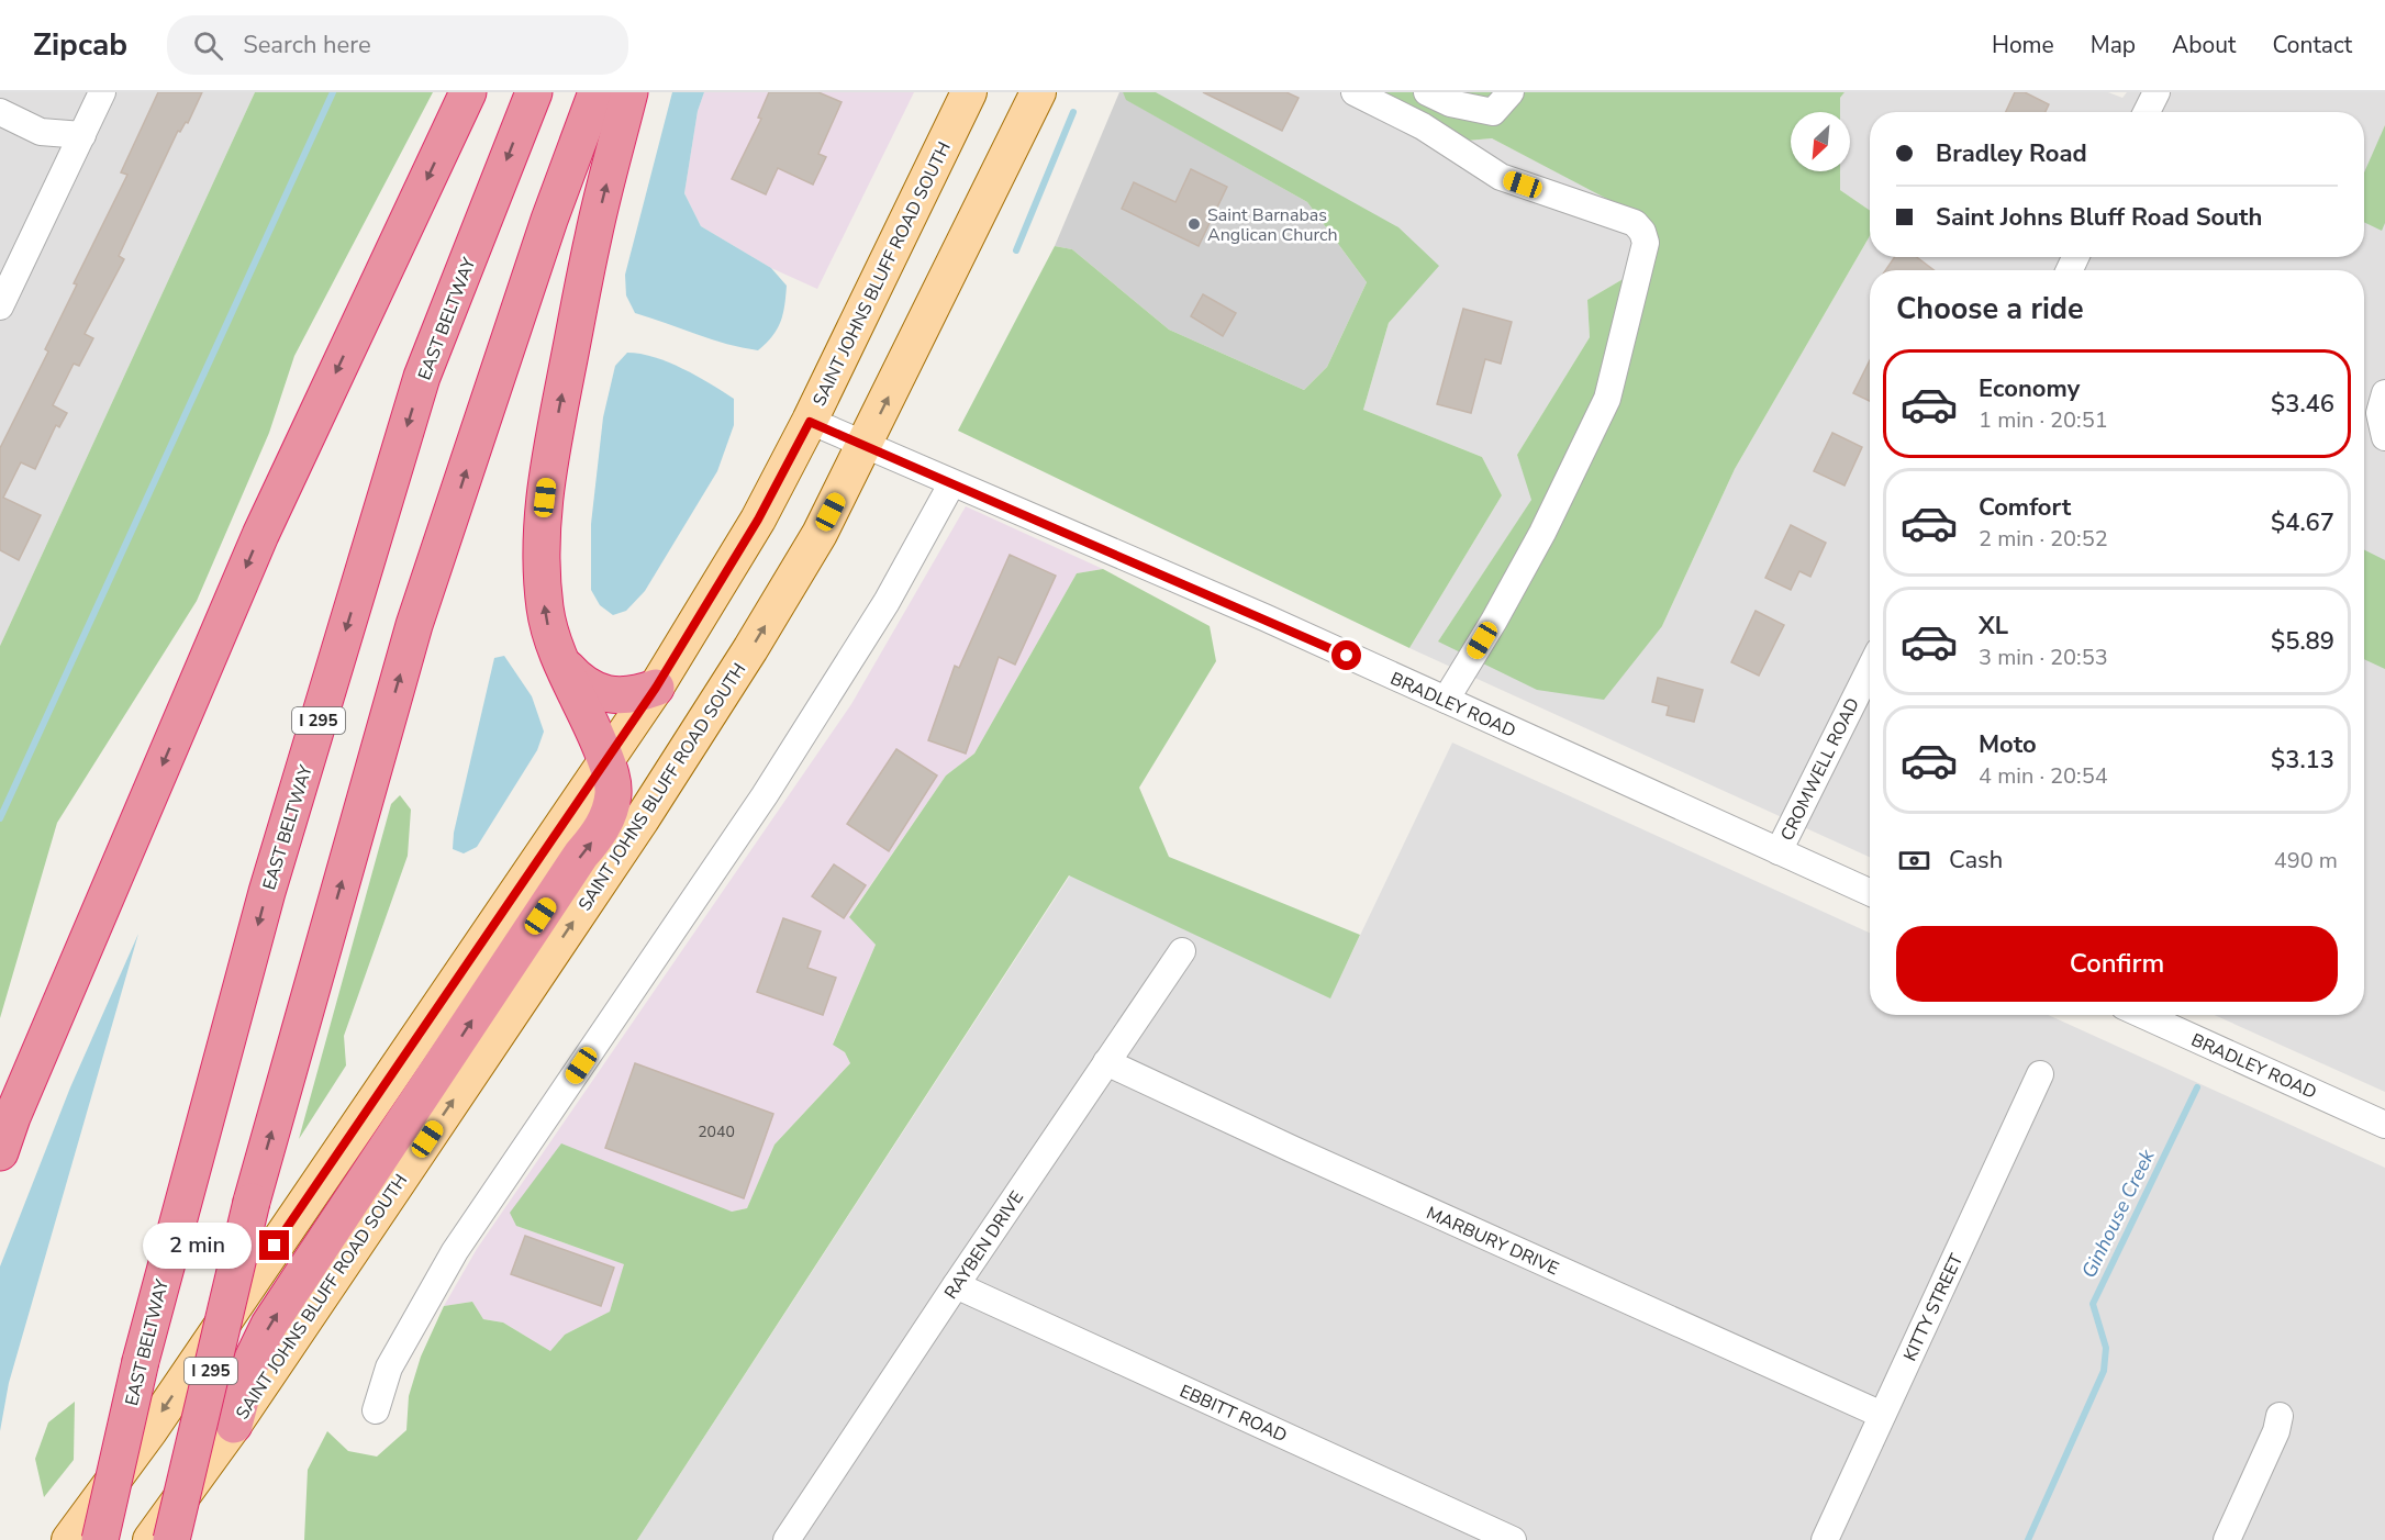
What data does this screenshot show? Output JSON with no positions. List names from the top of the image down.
{
  "streets": {
    "highway": ["EAST BELTWAY", "I 295"],
    "main road": ["SAINT JOHNS BLUFF ROAD SOUTH"],
    "street": [
      "BRADLEY ROAD",
      "CROMWELL ROAD",
      "MARBURY DRIVE",
      "RAYBEN DRIVE",
      "KITTY STREET",
      "EBBITT ROAD"
    ]
  },
  "crossings": [
    ["SAINT JOHNS BLUFF ROAD SOUTH", "BRADLEY ROAD"],
    ["BRADLEY ROAD", "CROMWELL ROAD"],
    ["MARBURY DRIVE", "RAYBEN DRIVE"],
    ["MARBURY DRIVE", "KITTY STREET"],
    ["RAYBEN DRIVE", "EBBITT ROAD"]
  ],
  "water": ["Ginhouse Creek"],
  "places": ["Saint Barnabas Anglican Church"],
  "house_numbers": ["2040"],
  "north": "bottom left",
  "page": {
    "header": "Zipcab",
    "search": "Search here",
    "nav": [
      "Home",
      "Map",
      "About",
      "Contact"
    ],
    "banner": ["Bradley Road", "Saint Johns Bluff Road South"],
    "heading": "Choose a ride",
    "list": [
      {
        "name": "Economy",
        "note": "1 min · 20:51",
        "value": "$3.46"
      },
      {
        "name": "Comfort",
        "note": "2 min · 20:52",
        "value": "$4.67"
      },
      {
        "name": "XL",
        "note": "3 min · 20:53",
        "value": "$5.89"
      },
      {
        "name": "Moto",
        "note": "4 min · 20:54",
        "value": "$3.13"
      }
    ],
    "pay": ["Cash", "490 m"],
    "buttons": "Confirm",
    "bubble": "2 min"
  }
}
